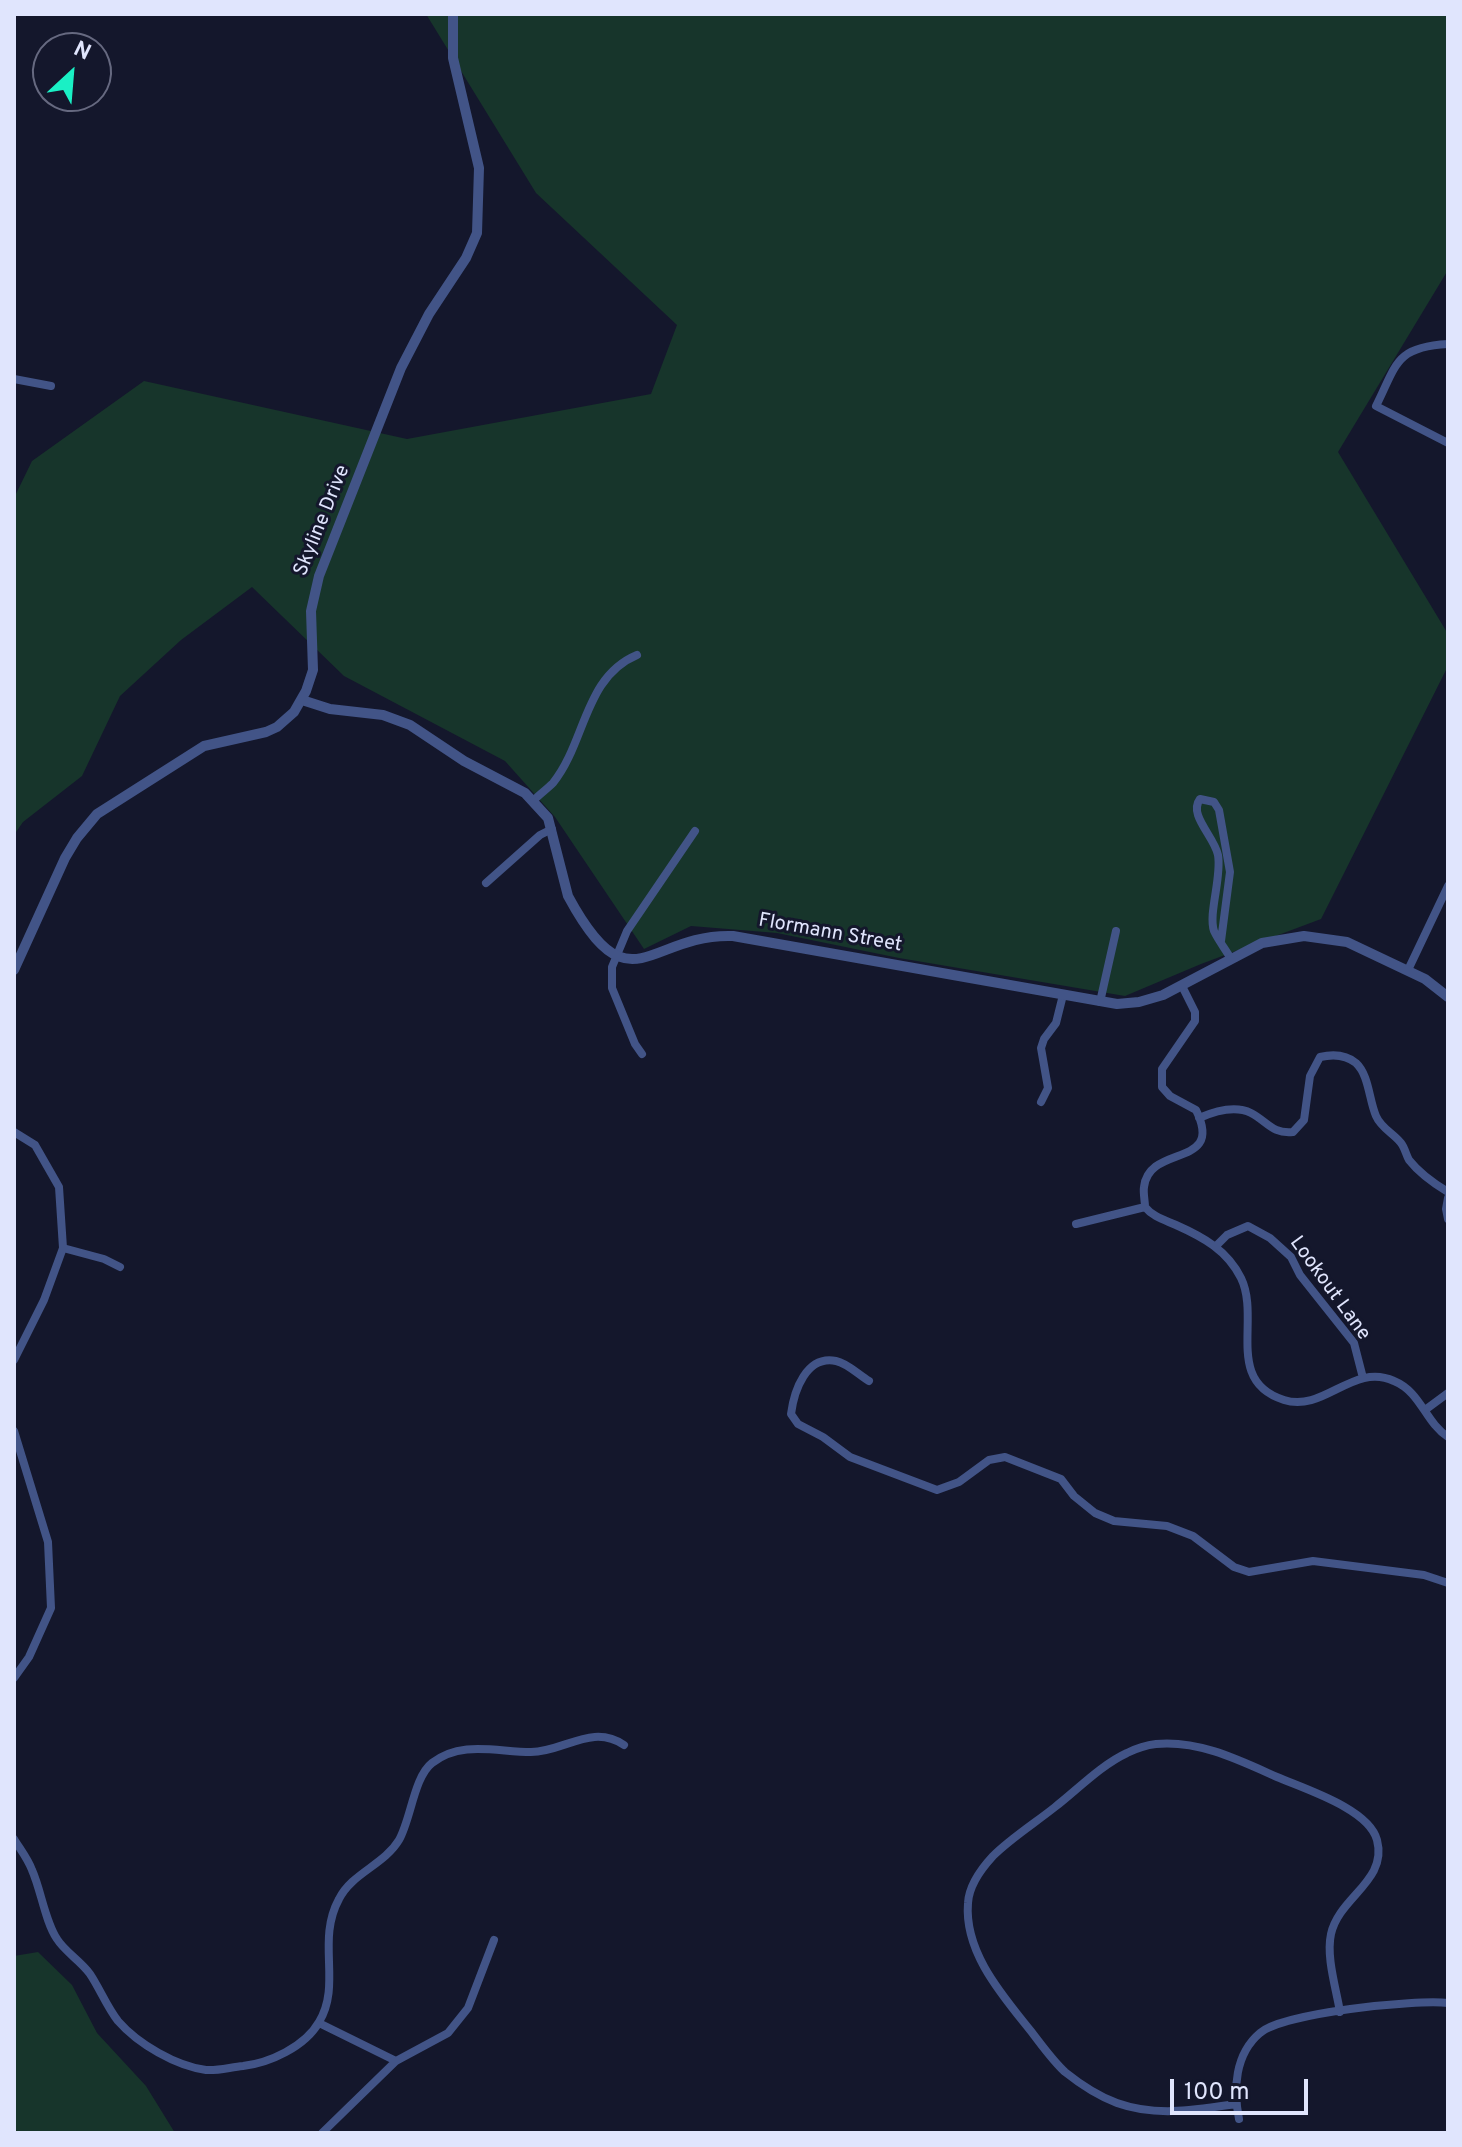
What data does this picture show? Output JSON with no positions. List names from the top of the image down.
{
  "streets": {
    "street": ["Skyline Drive", "Flormann Street", "Lookout Lane"]
  },
  "scale_bar": "100 m",
  "north": "top right"
}
